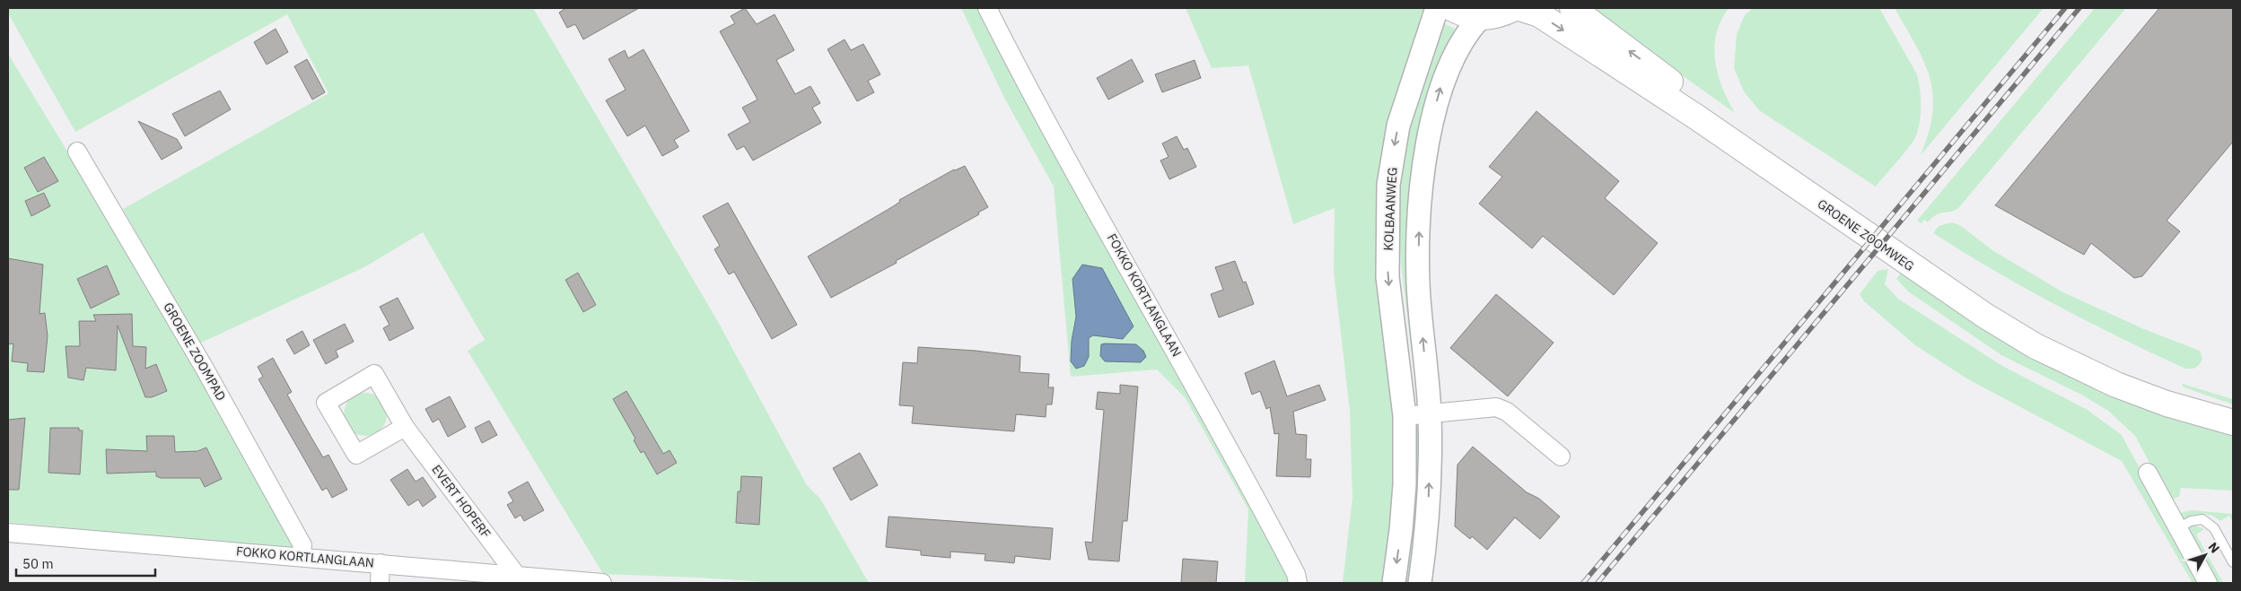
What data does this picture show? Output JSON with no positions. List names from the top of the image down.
{
  "streets": {
    "main road": ["GROENE ZOOMWEG"],
    "street": [
      "KOLBAANWEG",
      "FOKKO KORTLANGLAAN",
      "GROENE ZOOMPAD",
      "EVERT HOPERF"
    ]
  },
  "crossings": [
    ["FOKKO KORTLANGLAAN", "GROENE ZOOMPAD"],
    ["FOKKO KORTLANGLAAN", "EVERT HOPERF"]
  ],
  "scale_bar": "50 m",
  "north": "top right"
}
